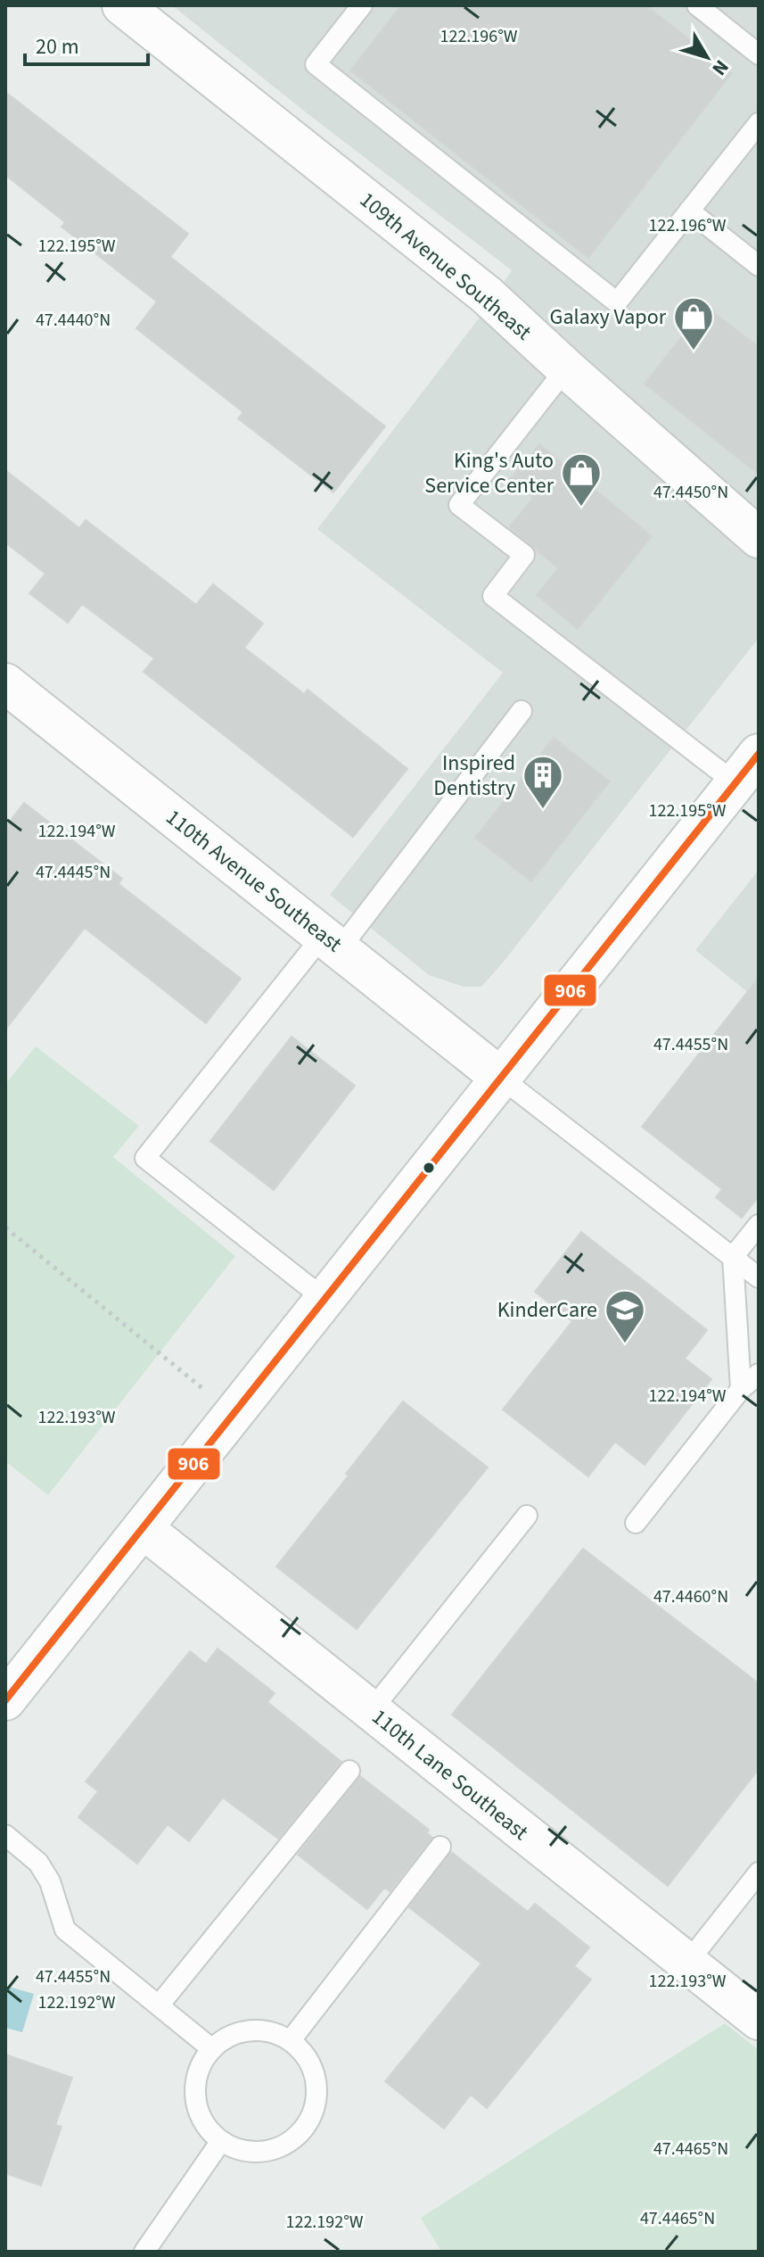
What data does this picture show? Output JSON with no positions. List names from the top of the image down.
{
  "streets": {
    "street": ["109th Avenue Southeast", "110th Avenue Southeast", "110th Lane Southeast"]
  },
  "places": {
    "shop": ["Galaxy Vapor", "King's Auto Service Center"],
    "building": ["Inspired Dentistry"],
    "school or university": ["KinderCare"]
  },
  "lines": ["transit line 906"],
  "scale_bar": "20 m",
  "north": "bottom right",
  "coordinates": [
    "122.196°W",
    "122.195°W",
    "47.4440°N",
    "47.4450°N",
    "122.194°W",
    "47.4445°N",
    "47.4455°N",
    "122.193°W",
    "47.4460°N",
    "122.192°W",
    "47.4465°N"
  ]
}
